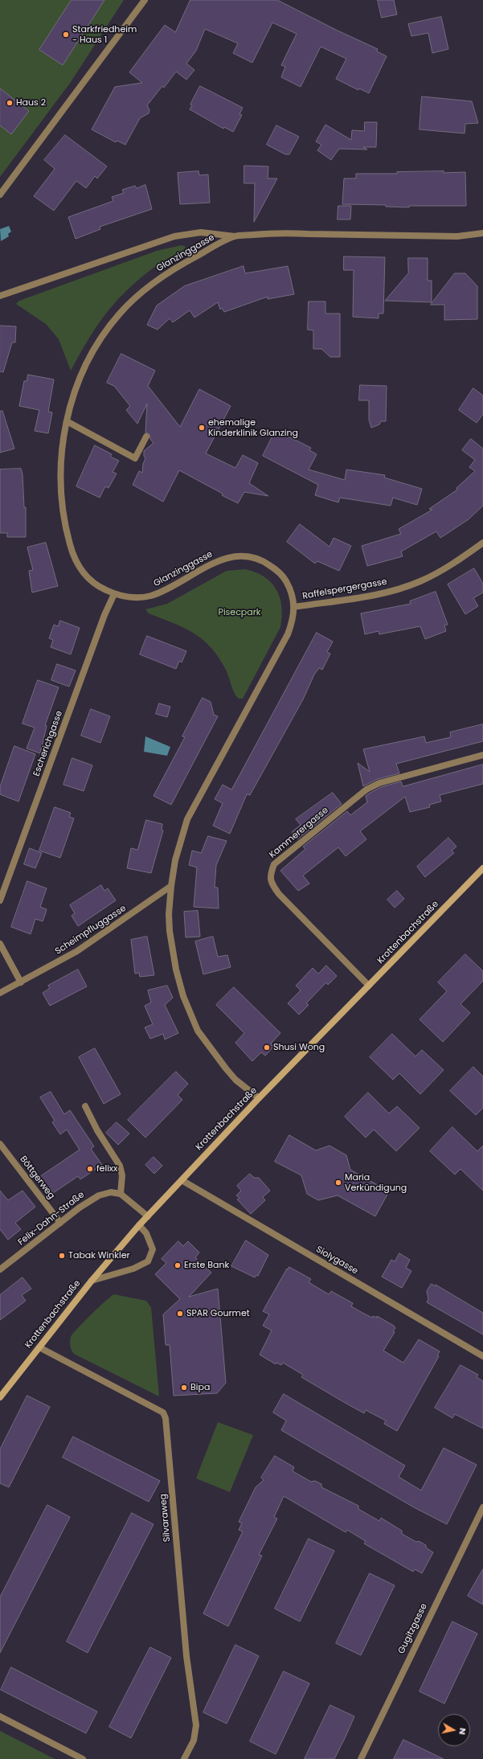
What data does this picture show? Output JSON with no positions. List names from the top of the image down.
{
  "streets": {
    "main road": ["Krottenbachstraße"],
    "street": [
      "Glanzinggasse",
      "Raffelspergergasse",
      "Escherichgasse",
      "Kammerergasse",
      "Scheimpfluggasse",
      "Böttgerweg",
      "Felix-Dahn-Straße",
      "Siolygasse",
      "Silvaraweg",
      "Gugitzgasse"
    ]
  },
  "crossings": [
    ["Glanzinggasse", "Raffelspergergasse"],
    ["Glanzinggasse", "Escherichgasse"],
    ["Glanzinggasse", "Scheimpfluggasse"],
    ["Glanzinggasse", "Krottenbachstraße"],
    ["Kammerergasse", "Krottenbachstraße"],
    ["Krottenbachstraße", "Siolygasse"],
    ["Krottenbachstraße", "Silvaraweg"],
    ["Böttgerweg", "Felix-Dahn-Straße"]
  ],
  "parks": ["Pisecpark"],
  "places": [
    "Starkfriedheim - Haus 1",
    "Haus 2",
    "ehemalige Kinderklinik Glanzing",
    "Shusi Wong",
    "felixx",
    "Maria Verkündigung",
    "Tabak Winkler",
    "Erste Bank",
    "SPAR Gourmet",
    "Bipa"
  ],
  "north": "right"
}
